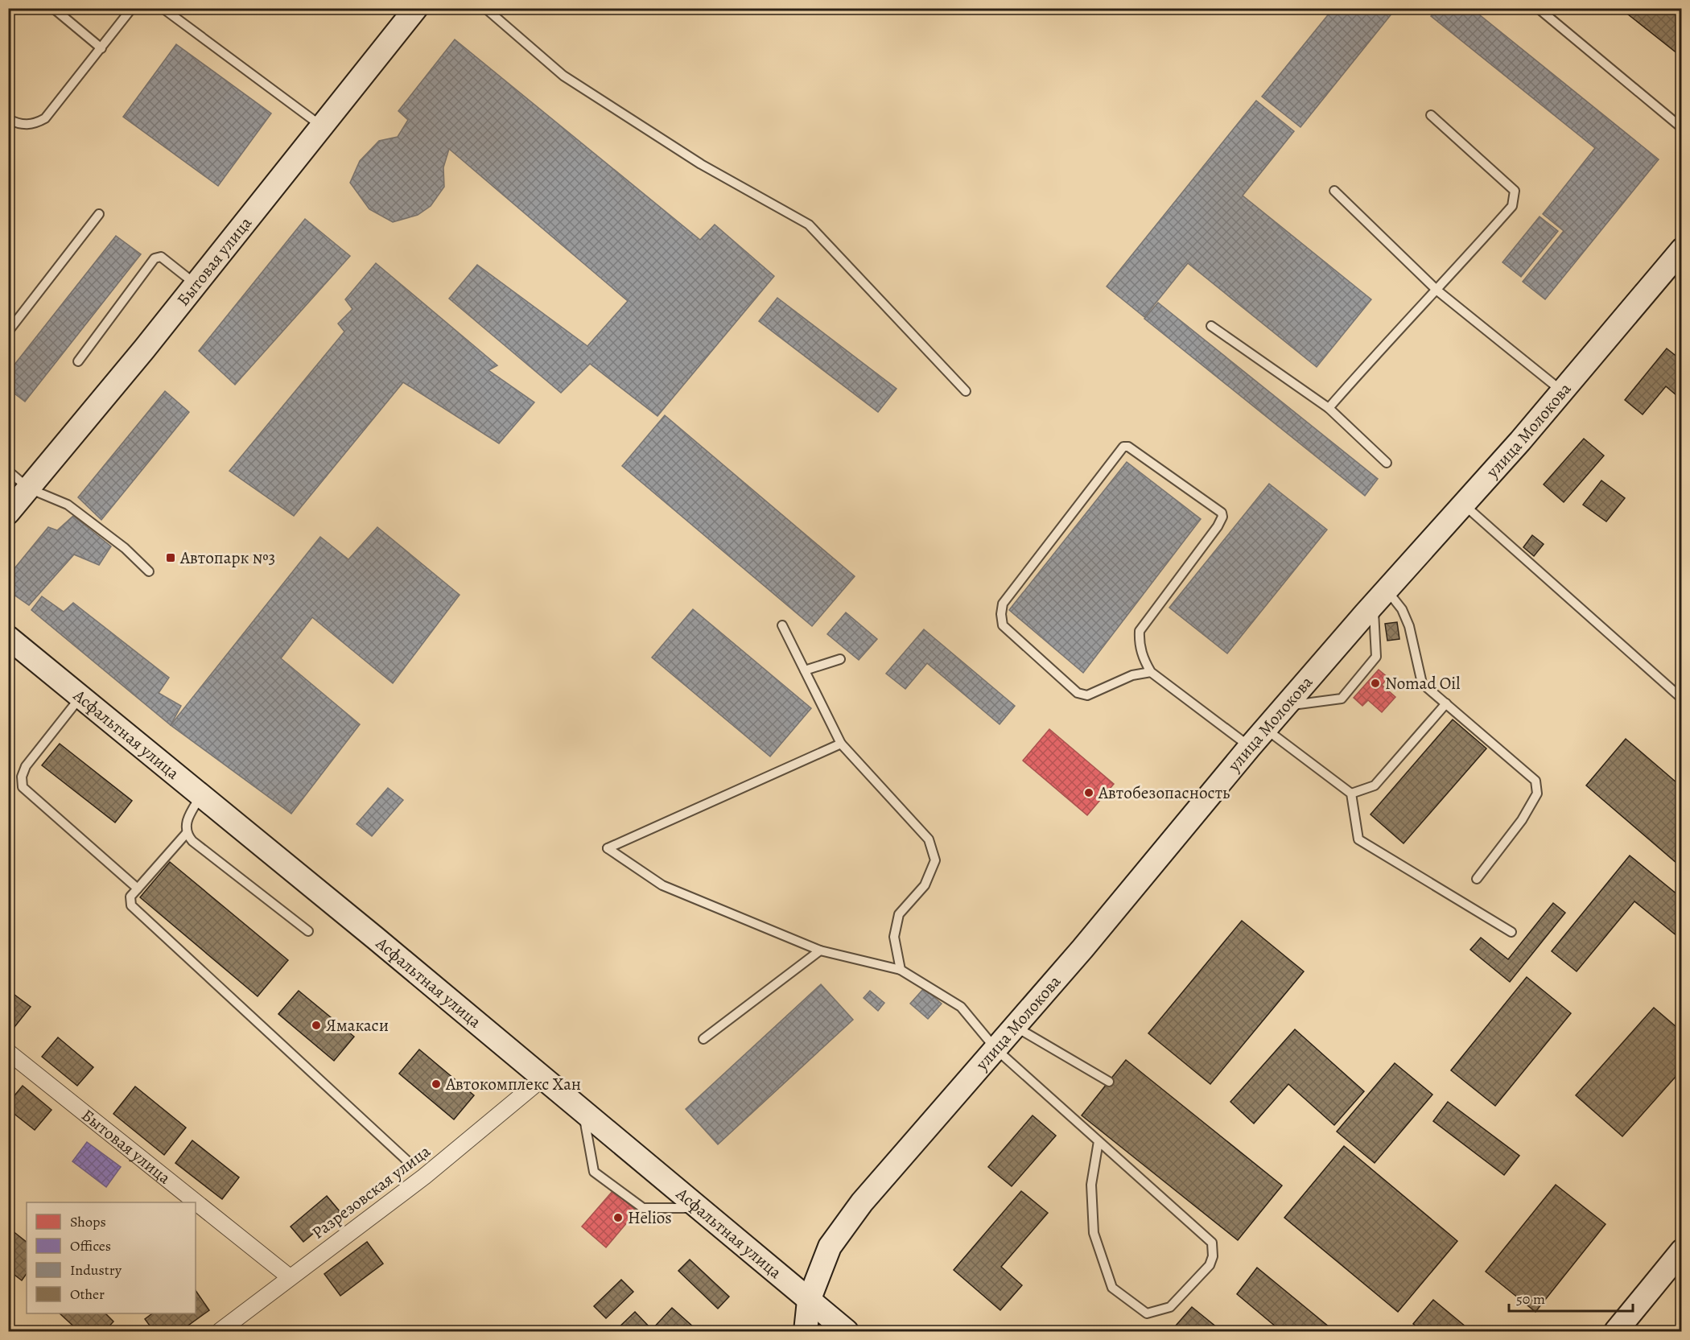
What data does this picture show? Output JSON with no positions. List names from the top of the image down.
{
  "streets": {
    "main road": ["Бытовая улица", "улица Молокова", "Асфальтная улица"],
    "street": ["Разрезовская улица"]
  },
  "crossings": [
    ["Бытовая улица", "Разрезовская улица"],
    ["улица Молокова", "Асфальтная улица"],
    ["Асфальтная улица", "Разрезовская улица"]
  ],
  "places": {
    "transit": ["Автопарк №3"],
    "other": [
      "Nomad Oil",
      "Автобезопасность",
      "Ямакаси",
      "Автокомплекс Хан",
      "Helios"
    ]
  },
  "legend": [
    "Shops",
    "Offices",
    "Industry",
    "Other"
  ],
  "scale_bar": "50 m"
}
